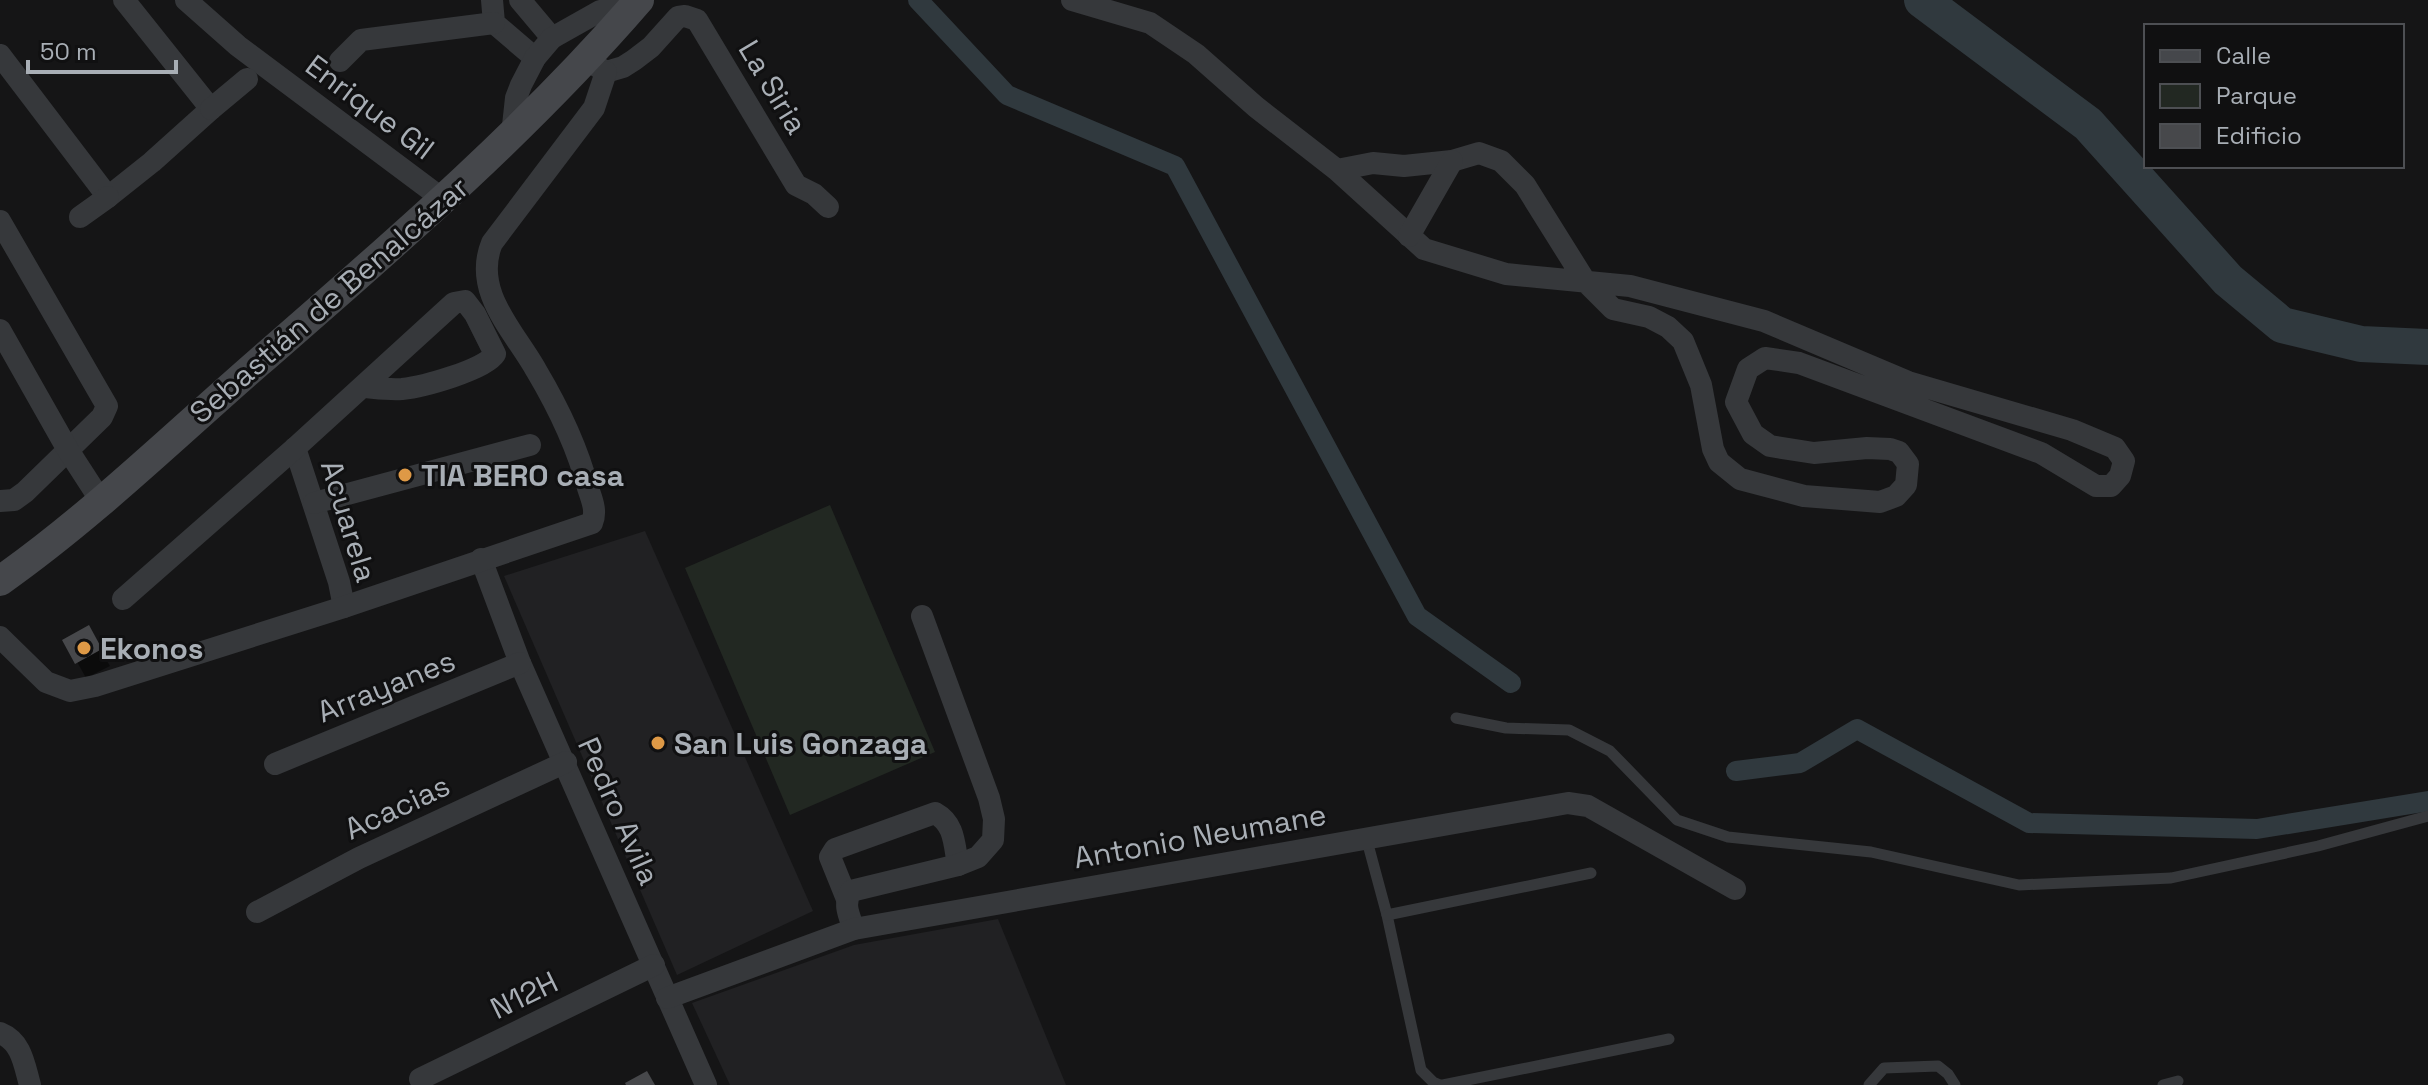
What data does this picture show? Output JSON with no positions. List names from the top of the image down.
{
  "streets": {
    "main road": ["Sebastián de Benalcázar"],
    "street": [
      "La Siria",
      "Enrique Gil",
      "Acuarela",
      "Arrayanes",
      "Acacias",
      "Pedro Avila",
      "Antonio Neumane",
      "N12H"
    ]
  },
  "crossings": [
    ["La Siria", "Sebastián de Benalcázar"],
    ["Enrique Gil", "Sebastián de Benalcázar"],
    ["Arrayanes", "Pedro Avila"],
    ["Acacias", "Pedro Avila"],
    ["Pedro Avila", "Antonio Neumane"],
    ["Pedro Avila", "N12H"]
  ],
  "places": ["TIA BERO casa", "Ekonos", "San Luis Gonzaga"],
  "legend": ["Calle", "Parque", "Edificio"],
  "scale_bar": "50 m"
}
